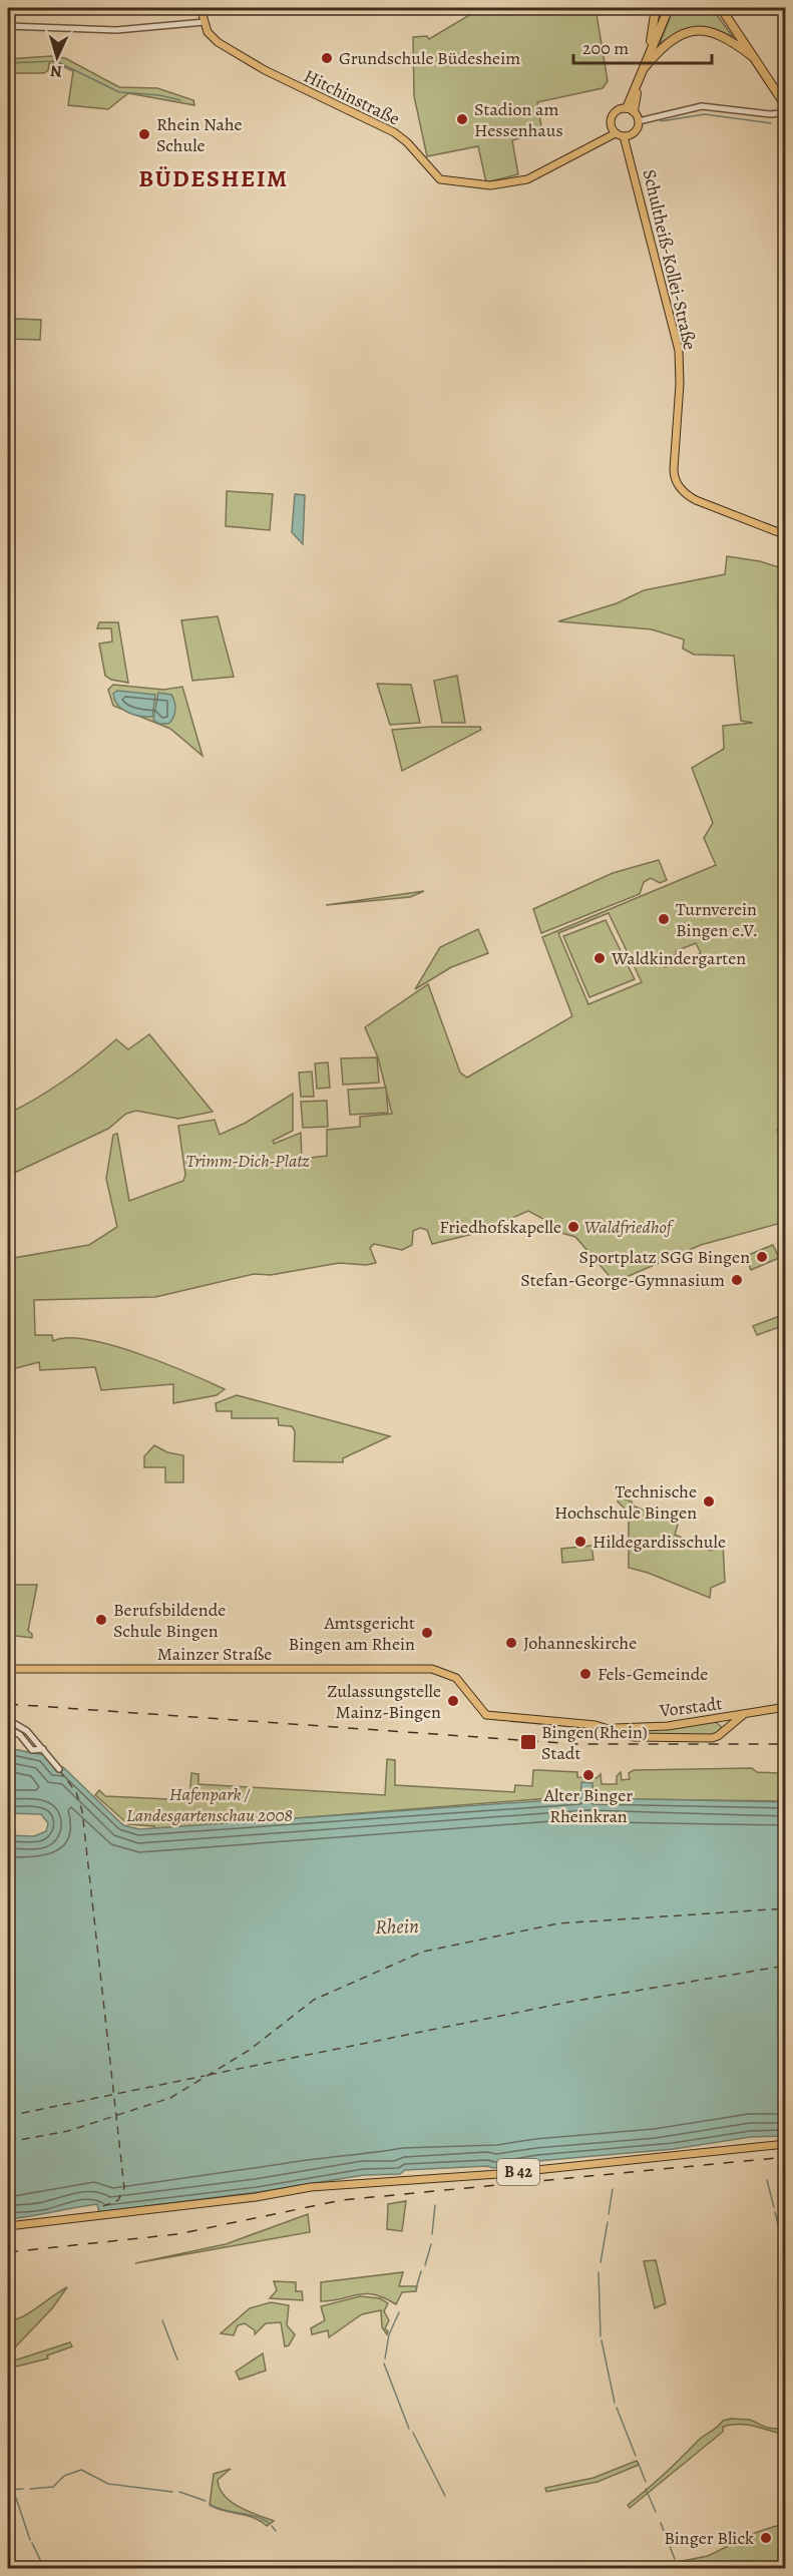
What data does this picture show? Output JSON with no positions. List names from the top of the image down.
{
  "streets": {
    "main road": [
      "Hitchinstraße",
      "Schultheiß-Kollei-Straße",
      "Mainzer Straße",
      "Vorstadt",
      "B 42"
    ]
  },
  "crossings": [
    ["Hitchinstraße", "Schultheiß-Kollei-Straße"],
    ["Mainzer Straße", "Vorstadt"]
  ],
  "districts": ["BÜDESHEIM"],
  "water": ["Rhein"],
  "parks": ["Trimm-Dich-Platz", "Waldfriedhof", "Hafenpark / Landesgartenschau 2008"],
  "places": {
    "other": [
      "Grundschule Büdesheim",
      "Stadion am Hessenhaus",
      "Rhein Nahe Schule",
      "Turnverein Bingen e.V.",
      "Waldkindergarten",
      "Friedhofskapelle",
      "Sportplatz SGG Bingen",
      "Stefan-George-Gymnasium",
      "Technische Hochschule Bingen",
      "Hildegardisschule",
      "Berufsbildende Schule Bingen",
      "Amtsgericht Bingen am Rhein",
      "Johanneskirche",
      "Fels-Gemeinde",
      "Zulassungstelle Mainz-Bingen",
      "Alter Binger Rheinkran",
      "Binger Blick"
    ],
    "transit": ["Bingen(Rhein) Stadt"]
  },
  "scale_bar": "200 m",
  "north": "bottom"
}
